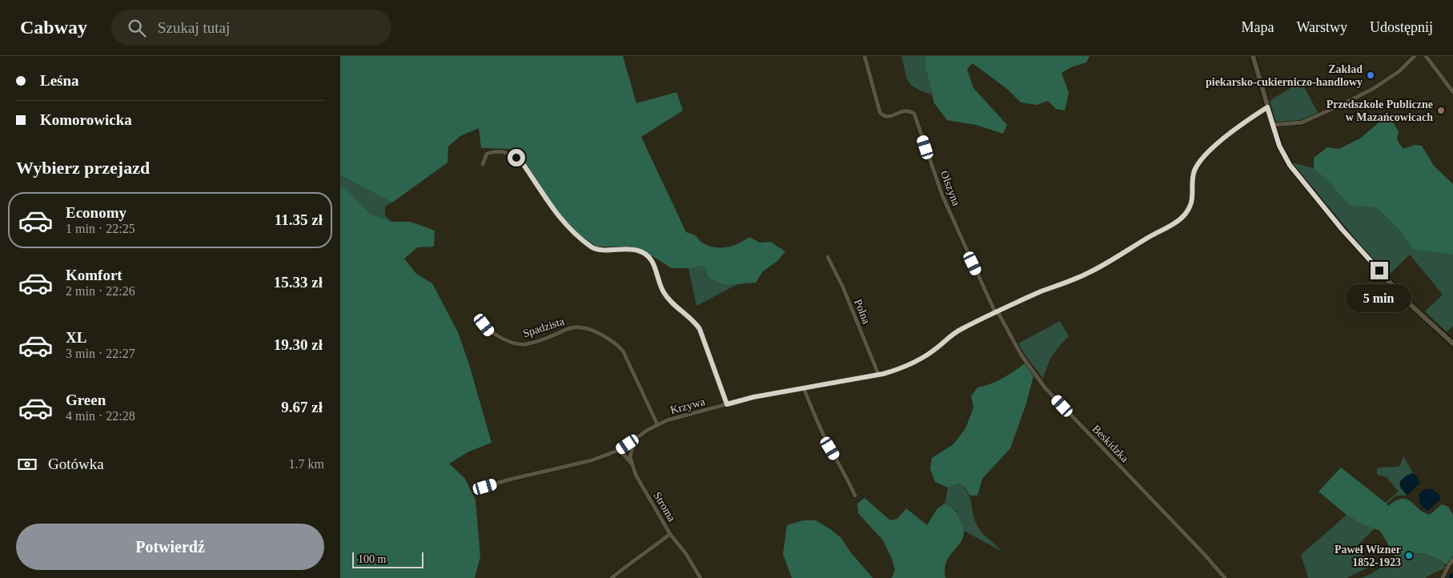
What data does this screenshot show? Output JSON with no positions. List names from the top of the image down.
{
  "streets": {
    "street": [
      "Olszyna",
      "Polna",
      "Spadzista",
      "Krzywa",
      "Beskidzka",
      "Stroma"
    ]
  },
  "crossings": [
    ["Olszyna", "Krzywa"],
    ["Olszyna", "Beskidzka"],
    ["Polna", "Krzywa"],
    ["Spadzista", "Krzywa"],
    ["Krzywa", "Beskidzka"],
    ["Krzywa", "Stroma"]
  ],
  "places": ["Zakład piekarsko-cukierniczo-handlowy", "Przedszkole Publiczne w Mazańcowicach", "Paweł Wizner 1852-1923"],
  "scale_bar": "100 m",
  "page": {
    "header": "Cabway",
    "search": "Szukaj tutaj",
    "nav": ["Mapa", "Warstwy", "Udostępnij"],
    "banner": ["Leśna", "Komorowicka"],
    "heading": "Wybierz przejazd",
    "list": [
      {
        "name": "Economy",
        "note": "1 min · 22:25",
        "value": "11.35 zł"
      },
      {
        "name": "Komfort",
        "note": "2 min · 22:26",
        "value": "15.33 zł"
      },
      {
        "name": "XL",
        "note": "3 min · 22:27",
        "value": "19.30 zł"
      },
      {
        "name": "Green",
        "note": "4 min · 22:28",
        "value": "9.67 zł"
      }
    ],
    "bubble": "5 min",
    "pay": ["Gotówka", "1.7 km"],
    "buttons": "Potwierdź",
    "scale": "100 m"
  }
}
